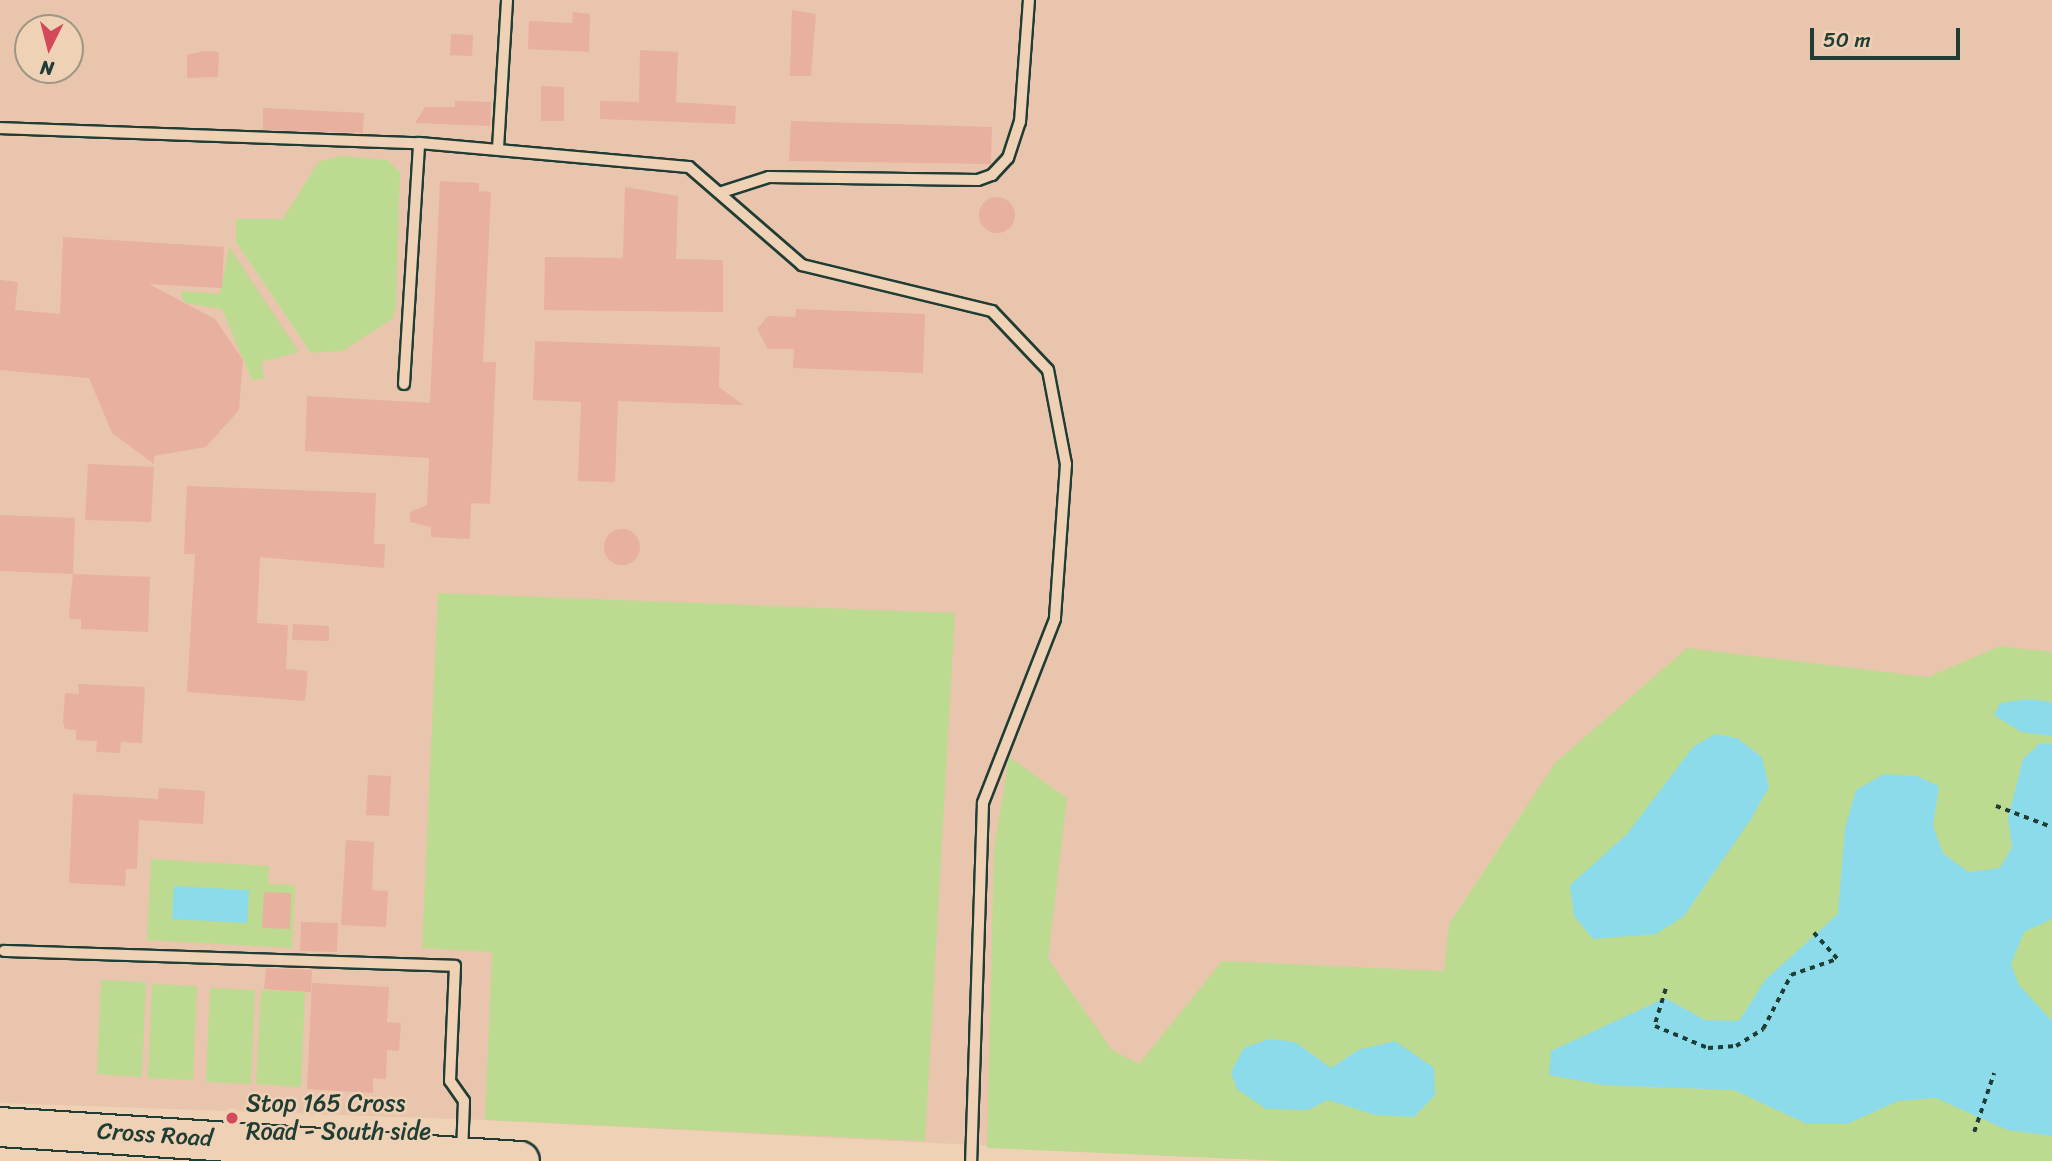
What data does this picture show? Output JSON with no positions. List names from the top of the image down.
{
  "streets": {
    "highway": ["Cross Road"]
  },
  "places": ["Stop 165 Cross Road - South side"],
  "scale_bar": "50 m",
  "north": "bottom"
}
